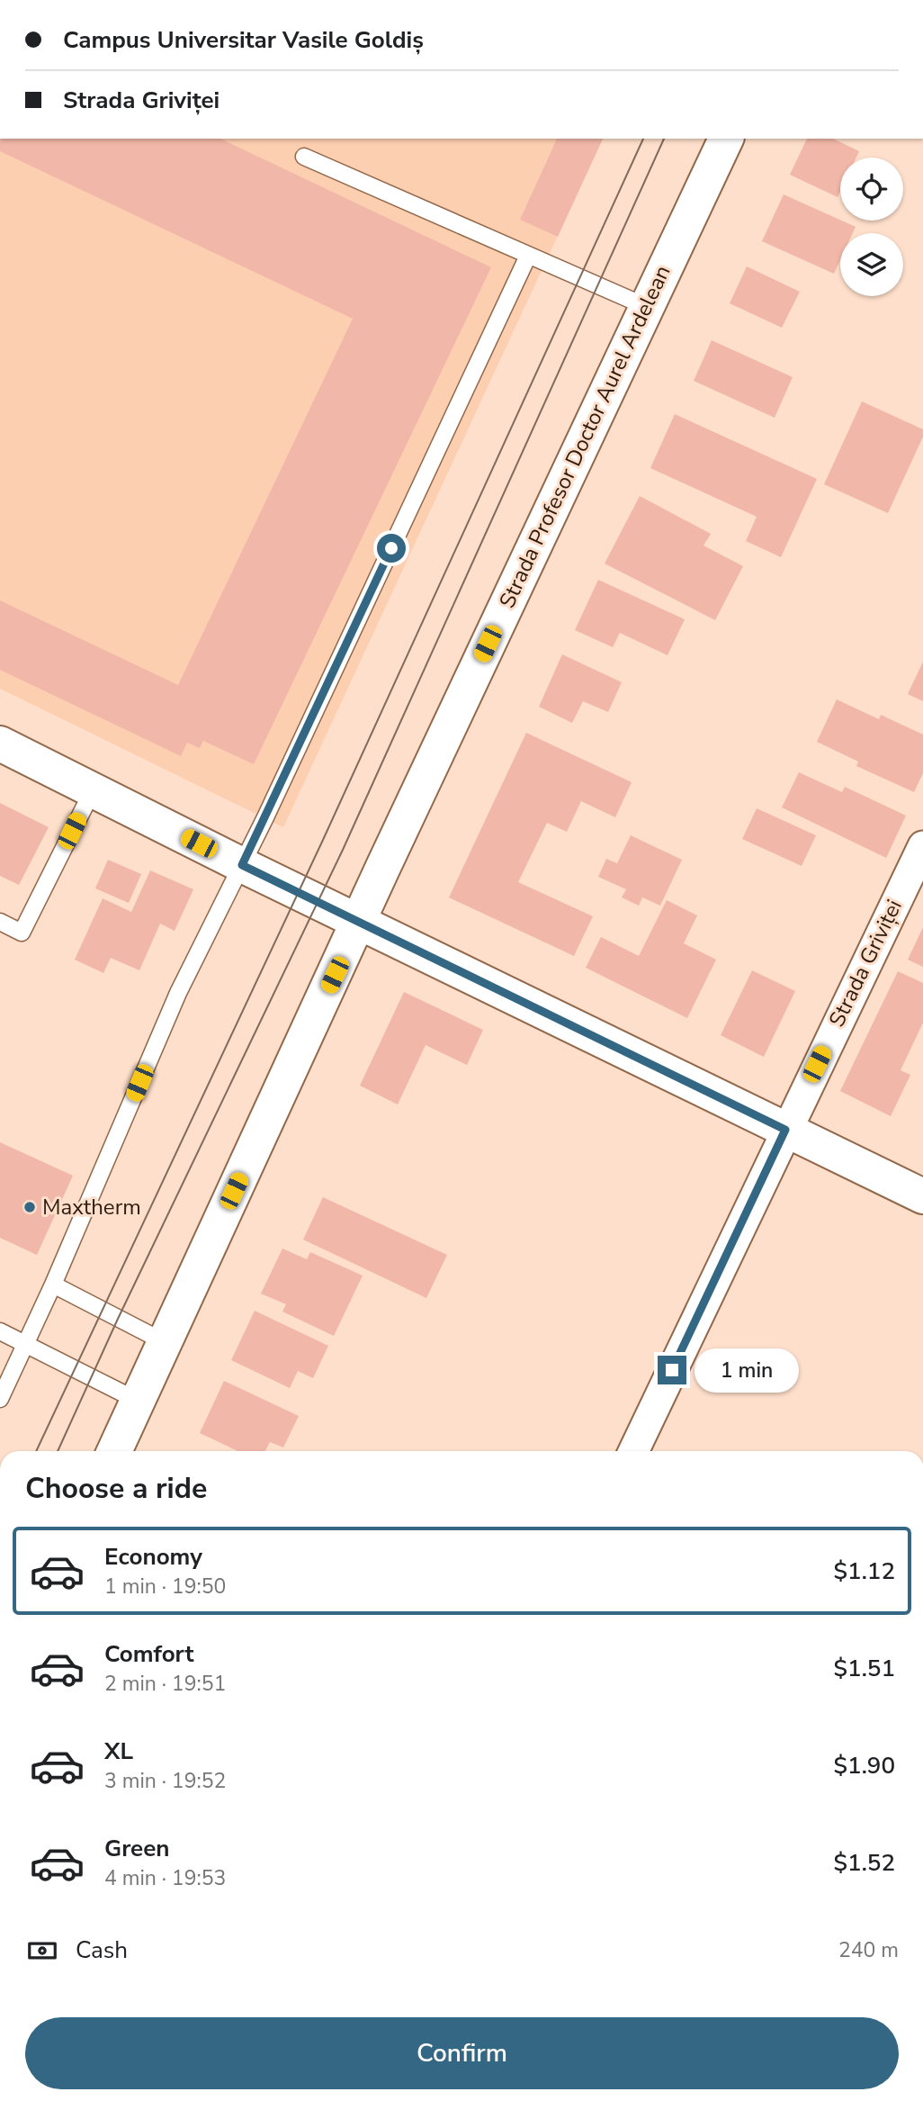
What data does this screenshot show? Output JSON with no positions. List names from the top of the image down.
{
  "streets": {
    "main road": ["Strada Profesor Doctor Aurel Ardelean"],
    "street": ["Strada Griviței"]
  },
  "places": ["Maxtherm"],
  "page": {
    "banner": ["Campus Universitar Vasile Goldiș", "Strada Griviței"],
    "bubble": "1 min",
    "heading": "Choose a ride",
    "list": [
      {
        "name": "Economy",
        "note": "1 min · 19:50",
        "value": "$1.12"
      },
      {
        "name": "Comfort",
        "note": "2 min · 19:51",
        "value": "$1.51"
      },
      {
        "name": "XL",
        "note": "3 min · 19:52",
        "value": "$1.90"
      },
      {
        "name": "Green",
        "note": "4 min · 19:53",
        "value": "$1.52"
      }
    ],
    "pay": ["Cash", "240 m"],
    "buttons": "Confirm"
  }
}
